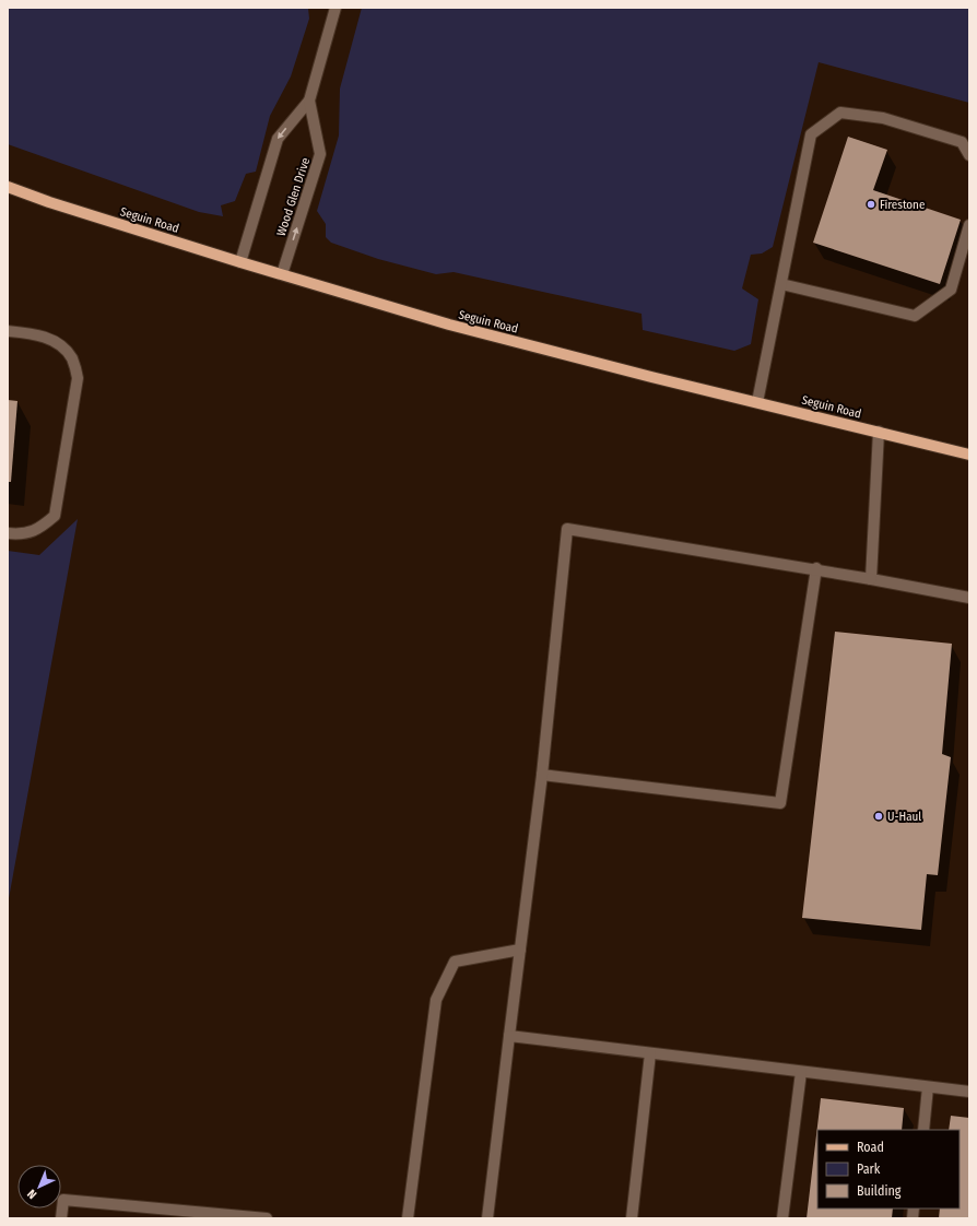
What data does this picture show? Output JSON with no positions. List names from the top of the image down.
{
  "streets": {
    "main road": ["Seguin Road"],
    "street": ["Wood Glen Drive"]
  },
  "crossings": [
    ["Wood Glen Drive", "Seguin Road"]
  ],
  "places": ["Firestone", "U-Haul"],
  "legend": ["Road", "Park", "Building"],
  "north": "bottom left"
}
